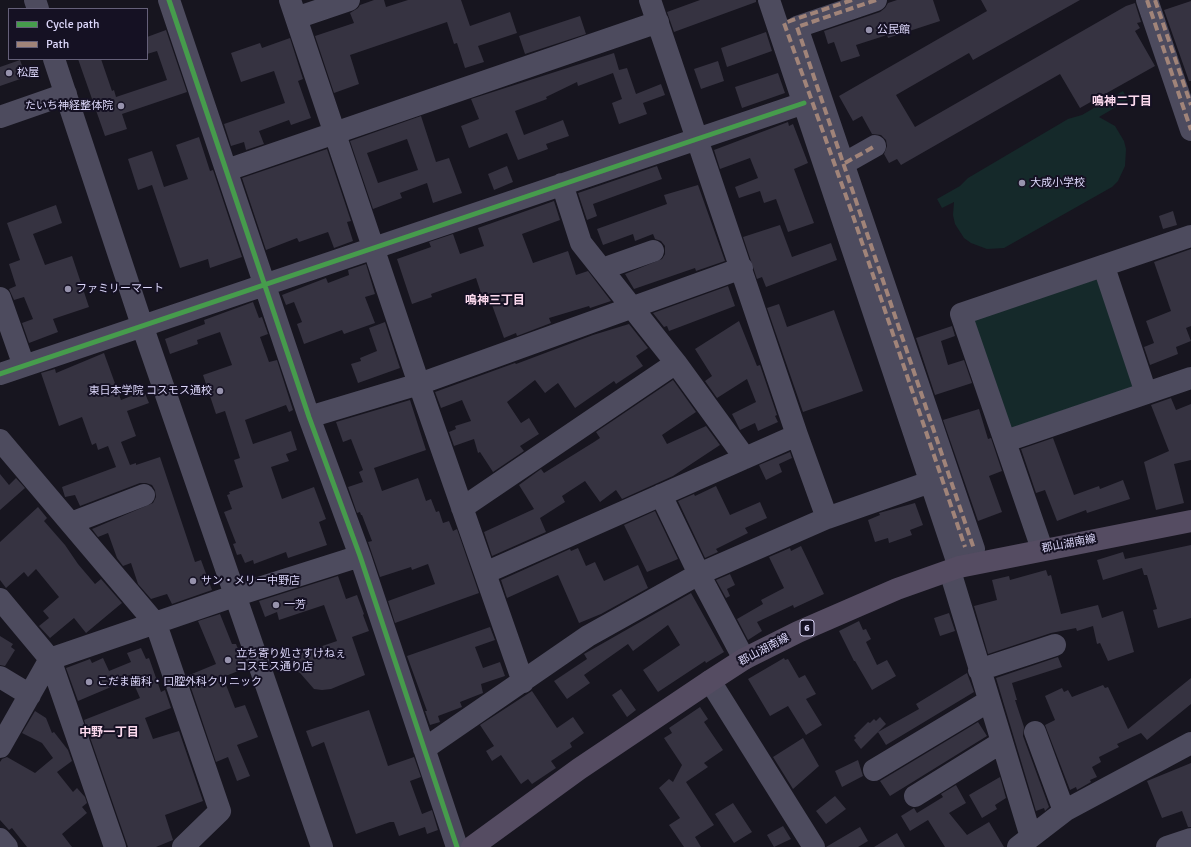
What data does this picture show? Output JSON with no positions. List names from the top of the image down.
{
  "streets": {
    "main road": ["郡山湖南線", "6"]
  },
  "districts": ["鳴神二丁目", "鳴神三丁目", "中野一丁目"],
  "places": [
    "公民館",
    "松屋",
    "たいち神経整体院",
    "大成小学校",
    "ファミリーマート",
    "東日本学院 コスモス通校",
    "サン・メリー中野店",
    "一芳",
    "立ち寄り処さすけねぇ コスモス通り店",
    "こだま歯科・口腔外科クリニック"
  ],
  "legend": ["Cycle path", "Path"]
}
